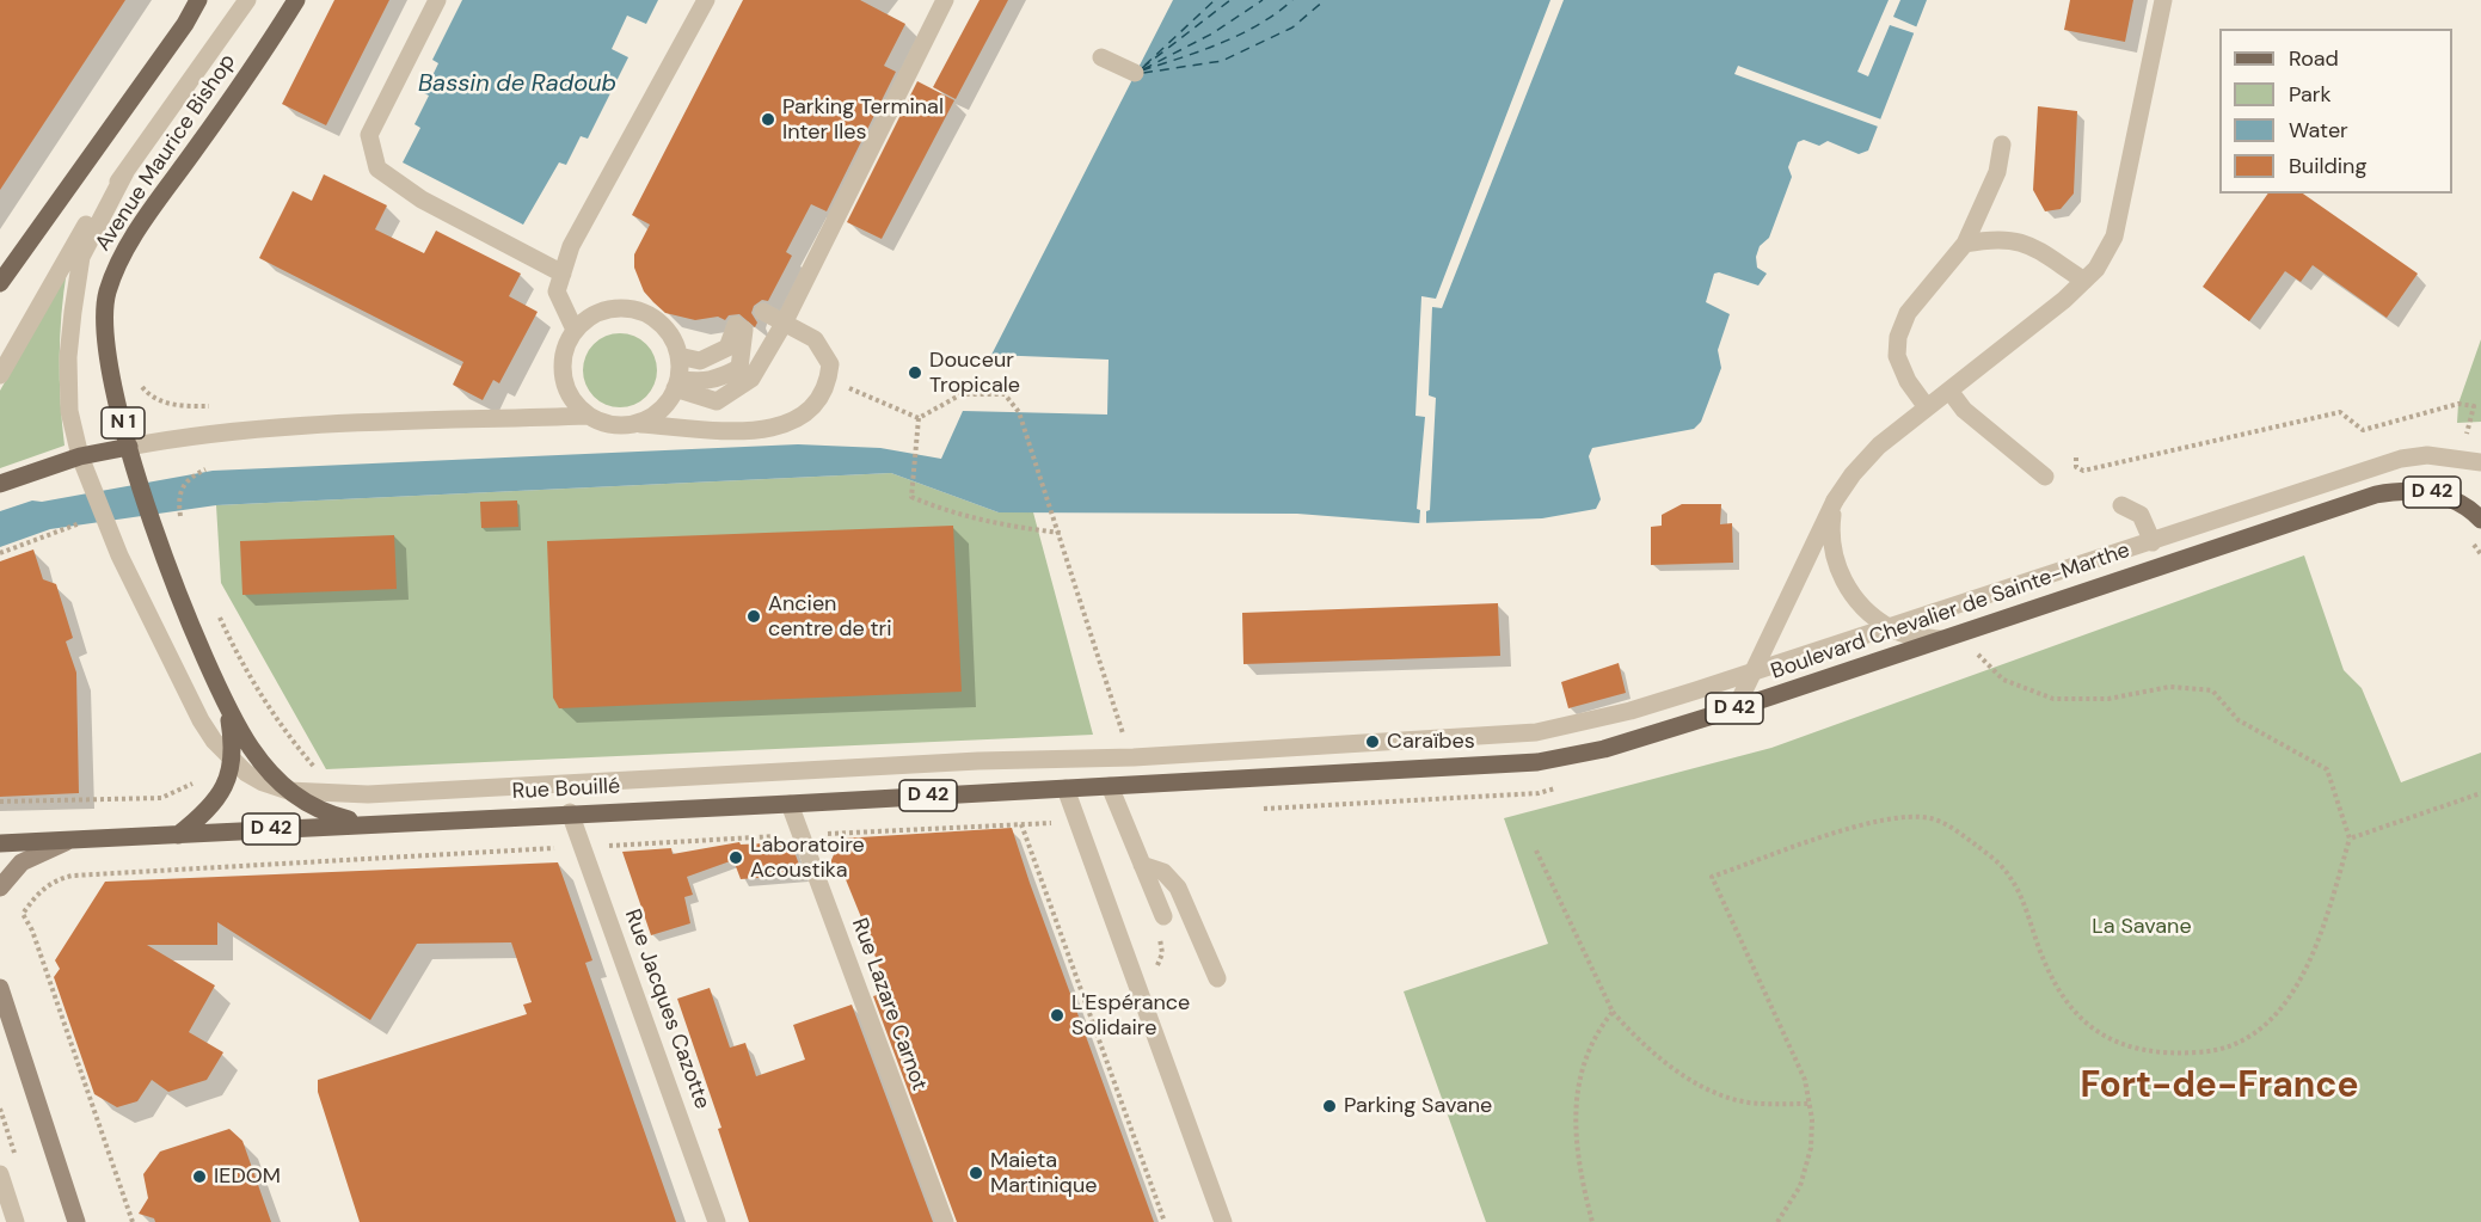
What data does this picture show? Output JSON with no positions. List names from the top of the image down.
{
  "streets": {
    "main road": [
      "Avenue Maurice Bishop",
      "N 1",
      "D 42",
      "Boulevard Chevalier de Sainte-Marthe",
      "Rue Bouillé"
    ],
    "street": ["Rue Lazare Carnot", "Rue Jacques Cazotte"]
  },
  "crossings": [
    ["Avenue Maurice Bishop", "Rue Bouillé"],
    ["Boulevard Chevalier de Sainte-Marthe", "Rue Bouillé"],
    ["Rue Bouillé", "Rue Lazare Carnot"],
    ["Rue Bouillé", "Rue Jacques Cazotte"]
  ],
  "districts": ["Fort-de-France"],
  "water": ["Bassin de Radoub"],
  "parks": ["La Savane"],
  "places": [
    "Parking Terminal Inter Iles",
    "Douceur Tropicale",
    "Ancien centre de tri",
    "Caraïbes",
    "Laboratoire Acoustika",
    "L'Espérance Solidaire",
    "Parking Savane",
    "Maieta Martinique",
    "IEDOM"
  ],
  "legend": [
    "Road",
    "Park",
    "Water",
    "Building"
  ]
}
